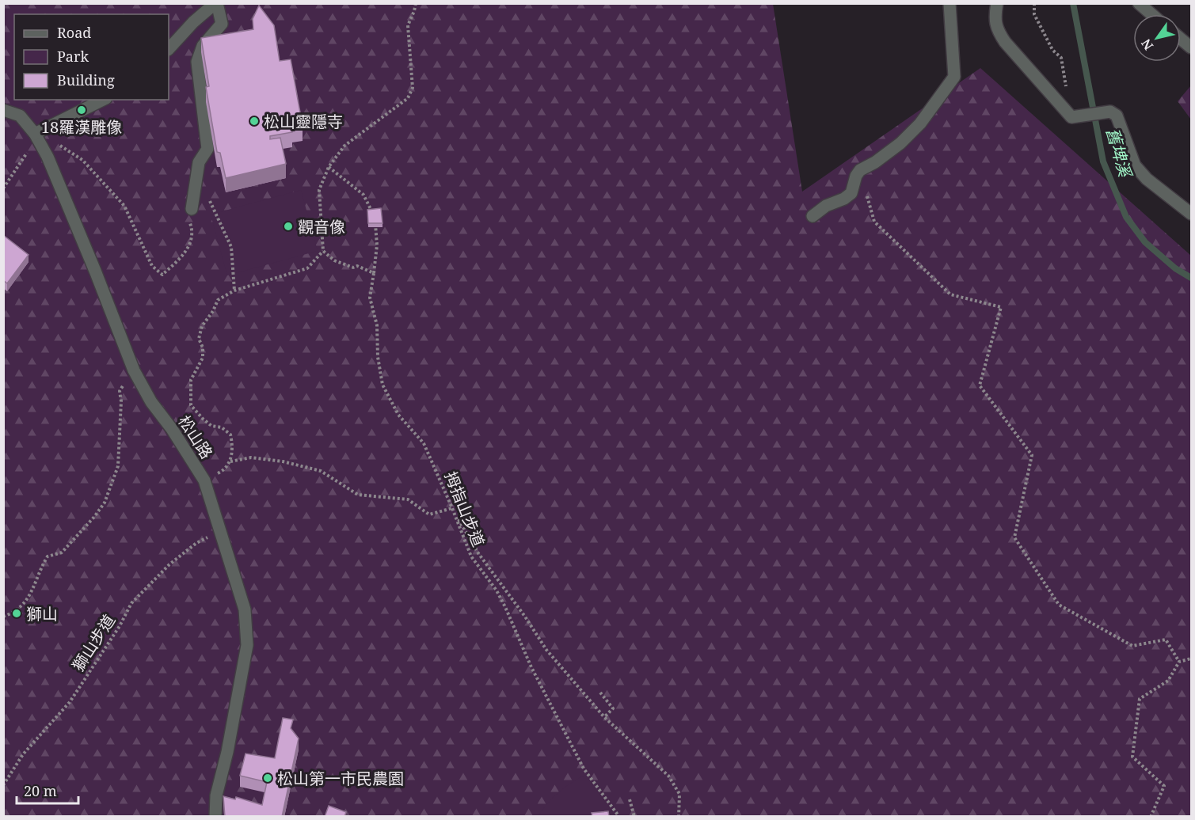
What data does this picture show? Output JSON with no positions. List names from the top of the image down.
{
  "streets": {
    "street": ["松山路"],
    "path": ["拇指山步道", "獅山步道"]
  },
  "crossings": [
    ["松山路", "獅山步道"]
  ],
  "water": ["舊埤溪"],
  "places": [
    "18羅漢雕像",
    "松山靈隱寺",
    "觀音像",
    "獅山",
    "松山第一市民農園"
  ],
  "legend": ["Road", "Park", "Building"],
  "scale_bar": "20 m",
  "north": "bottom left"
}
